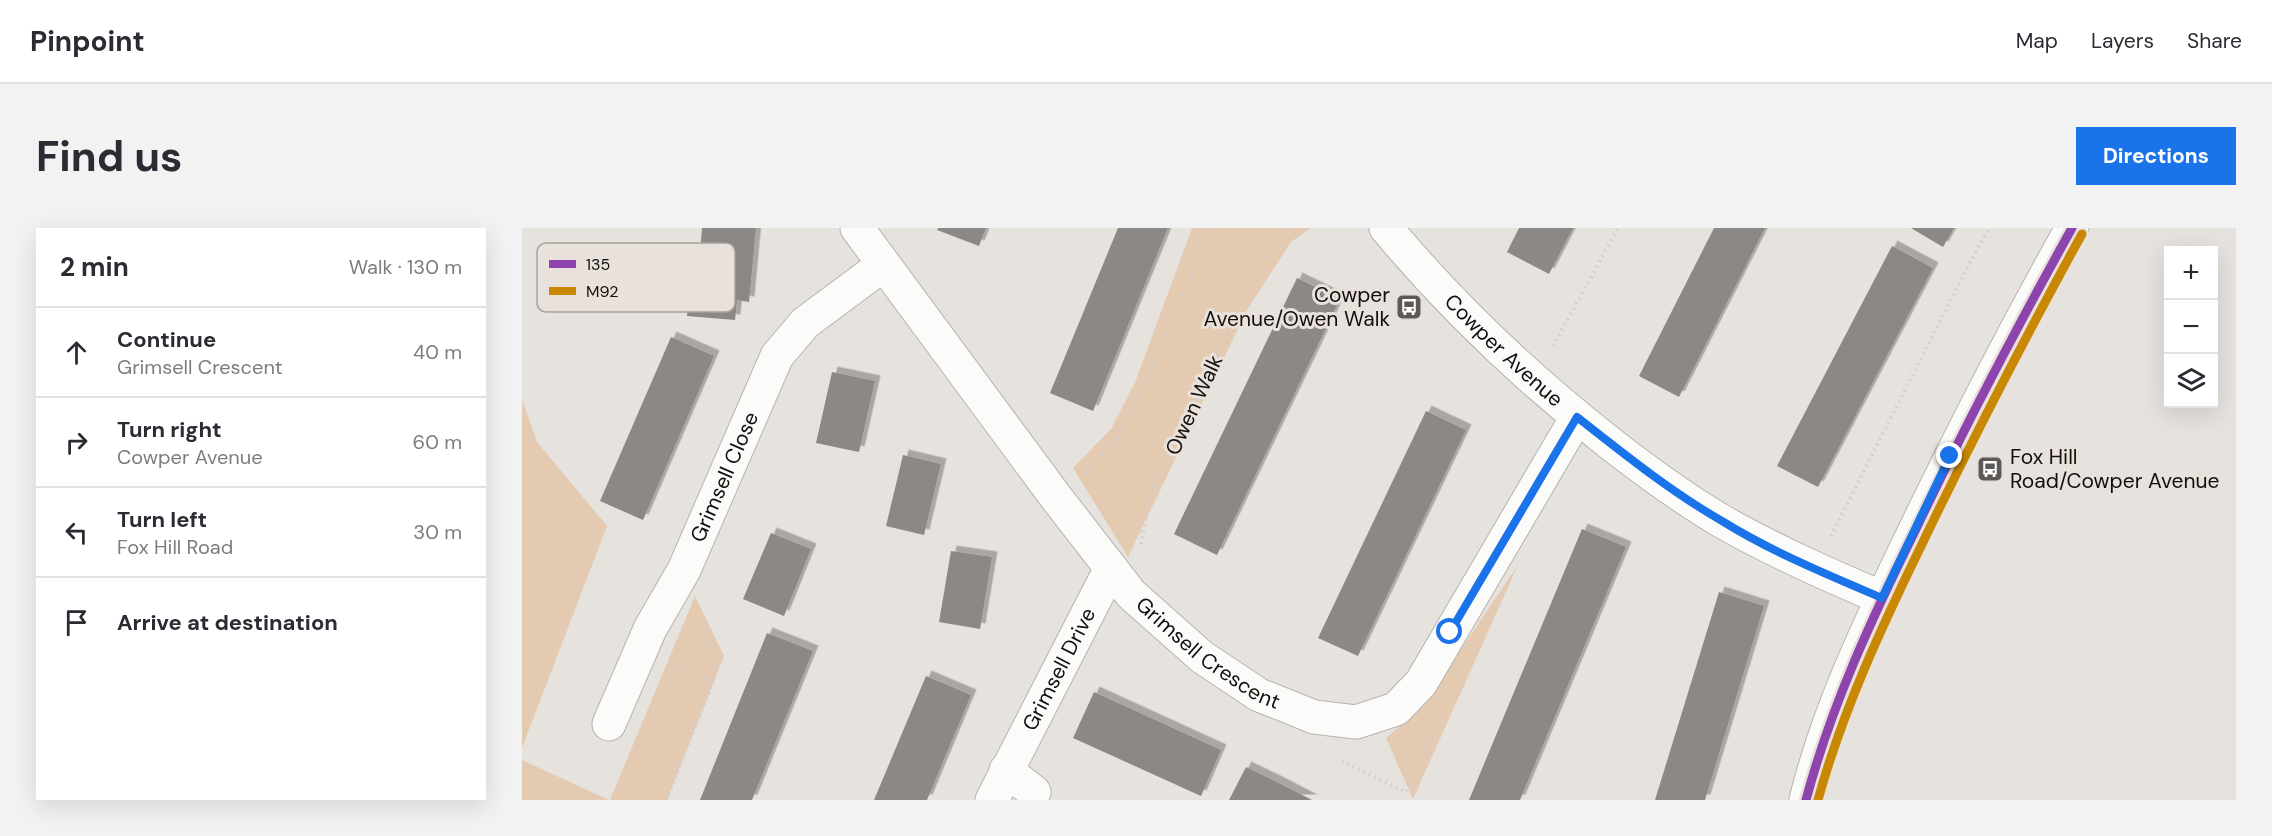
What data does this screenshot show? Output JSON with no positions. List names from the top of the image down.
{
  "streets": {
    "street": [
      "Cowper Avenue",
      "Grimsell Close",
      "Grimsell Crescent",
      "Grimsell Drive"
    ],
    "path": ["Owen Walk"]
  },
  "crossings": [
    ["Cowper Avenue", "Grimsell Crescent"],
    ["Owen Walk", "Grimsell Crescent"],
    ["Grimsell Close", "Grimsell Crescent"],
    ["Grimsell Crescent", "Grimsell Drive"]
  ],
  "places": {
    "bus stop": ["Cowper Avenue/Owen Walk", "Fox Hill Road/Cowper Avenue"]
  },
  "lines": ["transit line 135", "transit line M92"],
  "legend": ["135", "M92"],
  "page": {
    "header": "Pinpoint",
    "nav": ["Map", "Layers", "Share"],
    "buttons": "Directions",
    "title": "Find us",
    "heading": ["2 min", "Walk · 130 m"],
    "map_buttons": ["+", "−"],
    "list": [
      ["Continue", "Grimsell Crescent", "40 m"],
      ["Turn right", "Cowper Avenue", "60 m"],
      ["Turn left", "Fox Hill Road", "30 m"],
      "Arrive at destination"
    ]
  }
}
